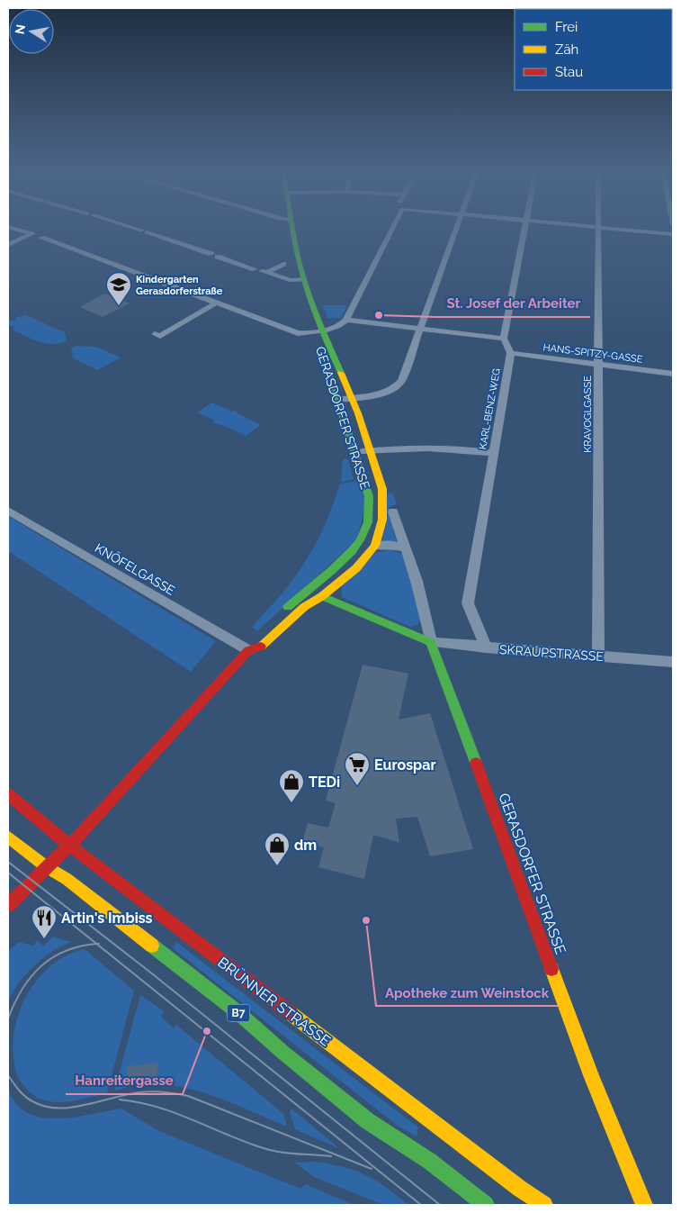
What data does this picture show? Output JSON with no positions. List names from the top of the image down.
{
  "streets": {
    "main road": ["GERASDORFER STRASSE", "BRÜNNER STRASSE", "B7"],
    "street": [
      "HANS-SPITZY-GASSE",
      "KARL-BENZ-WEG",
      "KRAVOGLGASSE",
      "KNÖFELGASSE",
      "SKRAUPSTRASSE"
    ]
  },
  "crossings": [
    ["HANS-SPITZY-GASSE", "KARL-BENZ-WEG"],
    ["HANS-SPITZY-GASSE", "KRAVOGLGASSE"],
    ["KARL-BENZ-WEG", "SKRAUPSTRASSE"],
    ["KRAVOGLGASSE", "SKRAUPSTRASSE"],
    ["GERASDORFER STRASSE", "KNÖFELGASSE"],
    ["GERASDORFER STRASSE", "SKRAUPSTRASSE"],
    ["GERASDORFER STRASSE", "BRÜNNER STRASSE"],
    ["GERASDORFER STRASSE", "B7"]
  ],
  "places": {
    "school or university": ["Kindergarten Gerasdorferstraße"],
    "other": ["St. Josef der Arbeiter", "Apotheke zum Weinstock", "Hanreitergasse"],
    "supermarket": ["Eurospar"],
    "shop": ["TEDi", "dm"],
    "restaurant": ["Artin's Imbiss"]
  },
  "legend": ["Frei", "Zäh", "Stau"],
  "north": "left"
}
